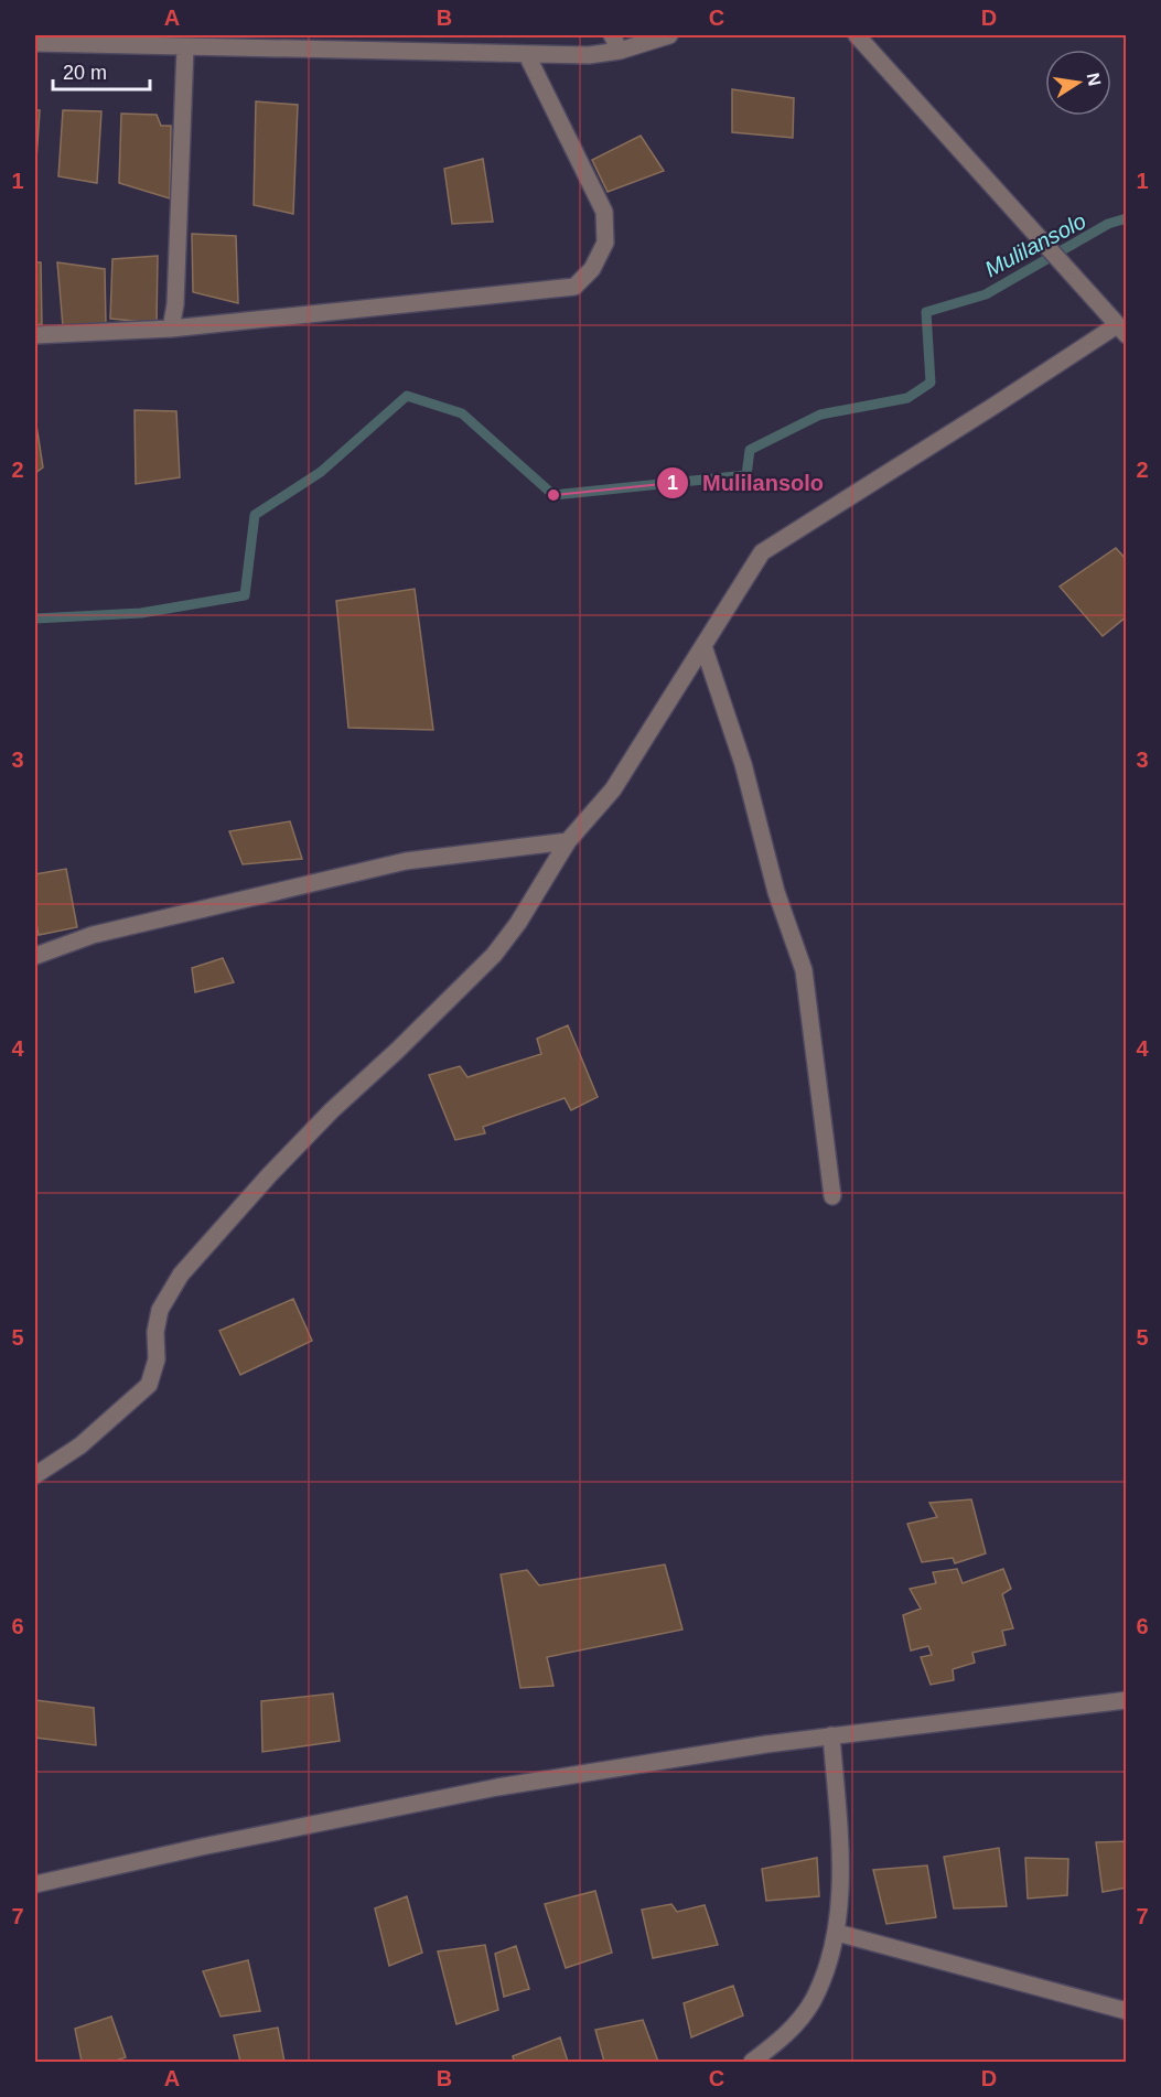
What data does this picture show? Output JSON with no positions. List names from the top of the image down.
{
  "water": ["Mulilansolo"],
  "places": ["Mulilansolo"],
  "scale_bar": "20 m",
  "north": "right",
  "grid": {
    "columns": [
      "A",
      "B",
      "C",
      "D"
    ],
    "rows": [
      "1",
      "2",
      "3",
      "4",
      "5",
      "6",
      "7"
    ]
  }
}
